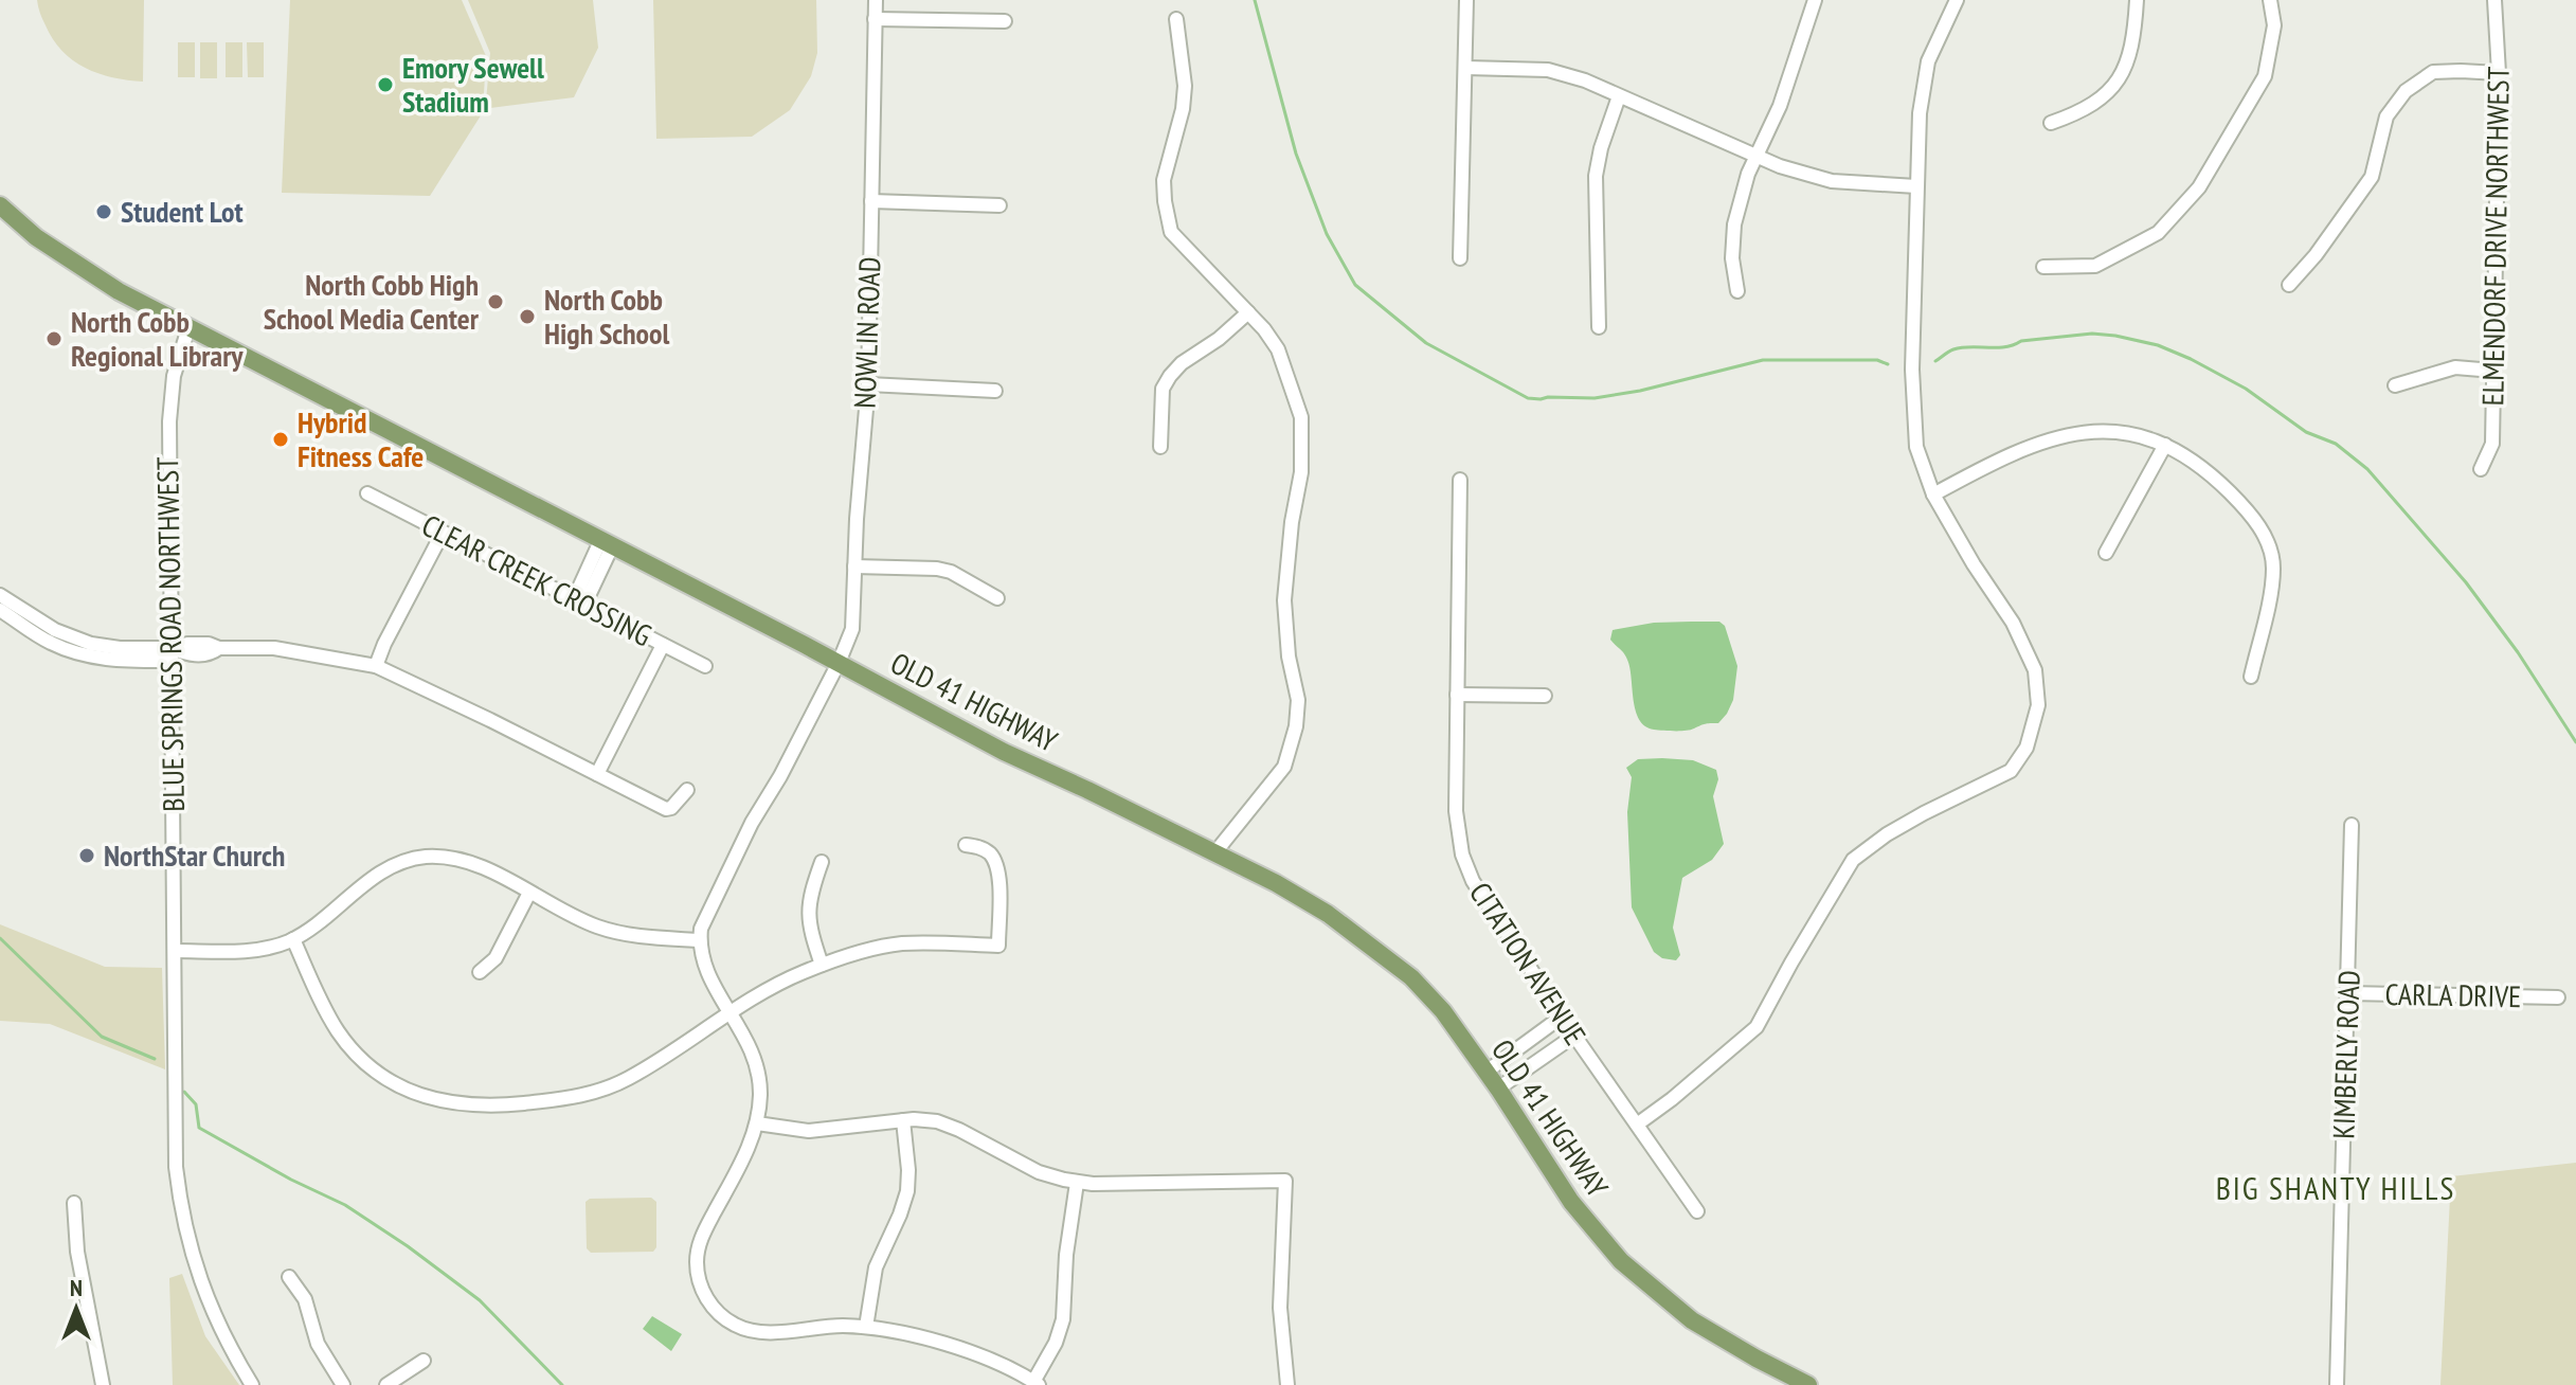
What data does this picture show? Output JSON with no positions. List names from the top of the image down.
{
  "streets": {
    "main road": ["OLD 41 HIGHWAY"],
    "street": [
      "ELMENDORF DRIVE NORTHWEST",
      "NOWLIN ROAD",
      "CLEAR CREEK CROSSING",
      "BLUE SPRINGS ROAD NORTHWEST",
      "CITATION AVENUE",
      "CARLA DRIVE",
      "KIMBERLY ROAD"
    ]
  },
  "crossings": [
    ["NOWLIN ROAD", "OLD 41 HIGHWAY"],
    ["BLUE SPRINGS ROAD NORTHWEST", "OLD 41 HIGHWAY"],
    ["CARLA DRIVE", "KIMBERLY ROAD"]
  ],
  "districts": ["BIG SHANTY HILLS"],
  "places": [
    "Emory Sewell Stadium",
    "Student Lot",
    "North Cobb High School Media Center",
    "North Cobb High School",
    "North Cobb Regional Library",
    "Hybrid Fitness Cafe",
    "NorthStar Church"
  ],
  "north": "top"
}
